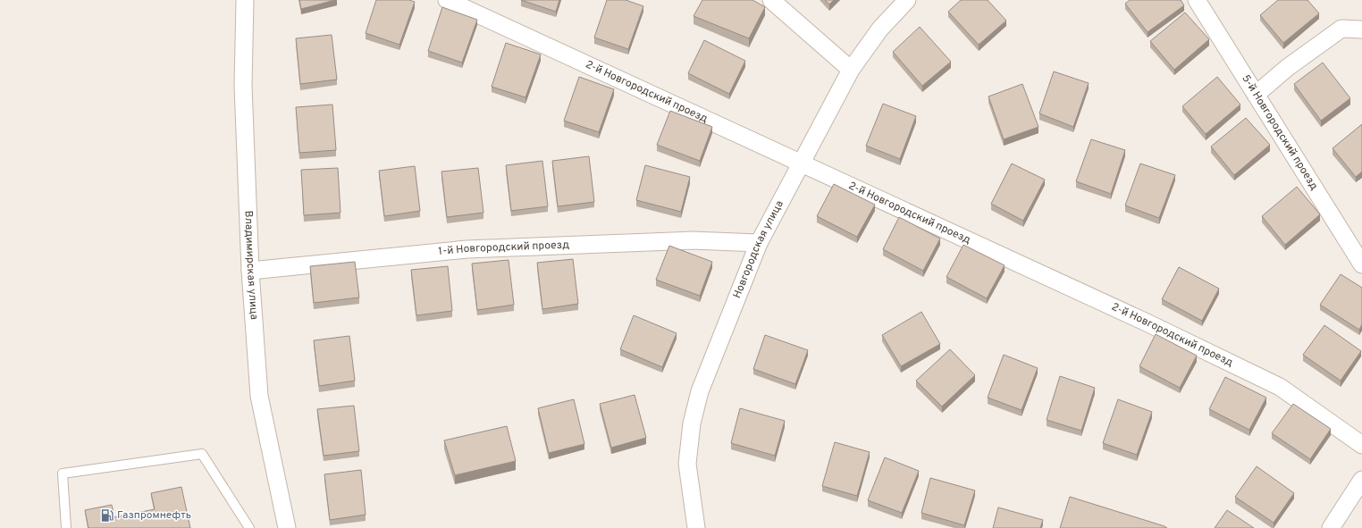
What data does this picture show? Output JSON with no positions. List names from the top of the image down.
{
  "streets": {
    "street": [
      "2-й Новгородский проезд",
      "5-й Новгородский проезд",
      "1-й Новгородский проезд",
      "Новгородская улица",
      "Владимирская улица"
    ]
  },
  "crossings": [
    ["2-й Новгородский проезд", "Новгородская улица"],
    ["1-й Новгородский проезд", "Новгородская улица"],
    ["1-й Новгородский проезд", "Владимирская улица"]
  ],
  "places": {
    "fuel station": ["Газпромнефть"]
  }
}
